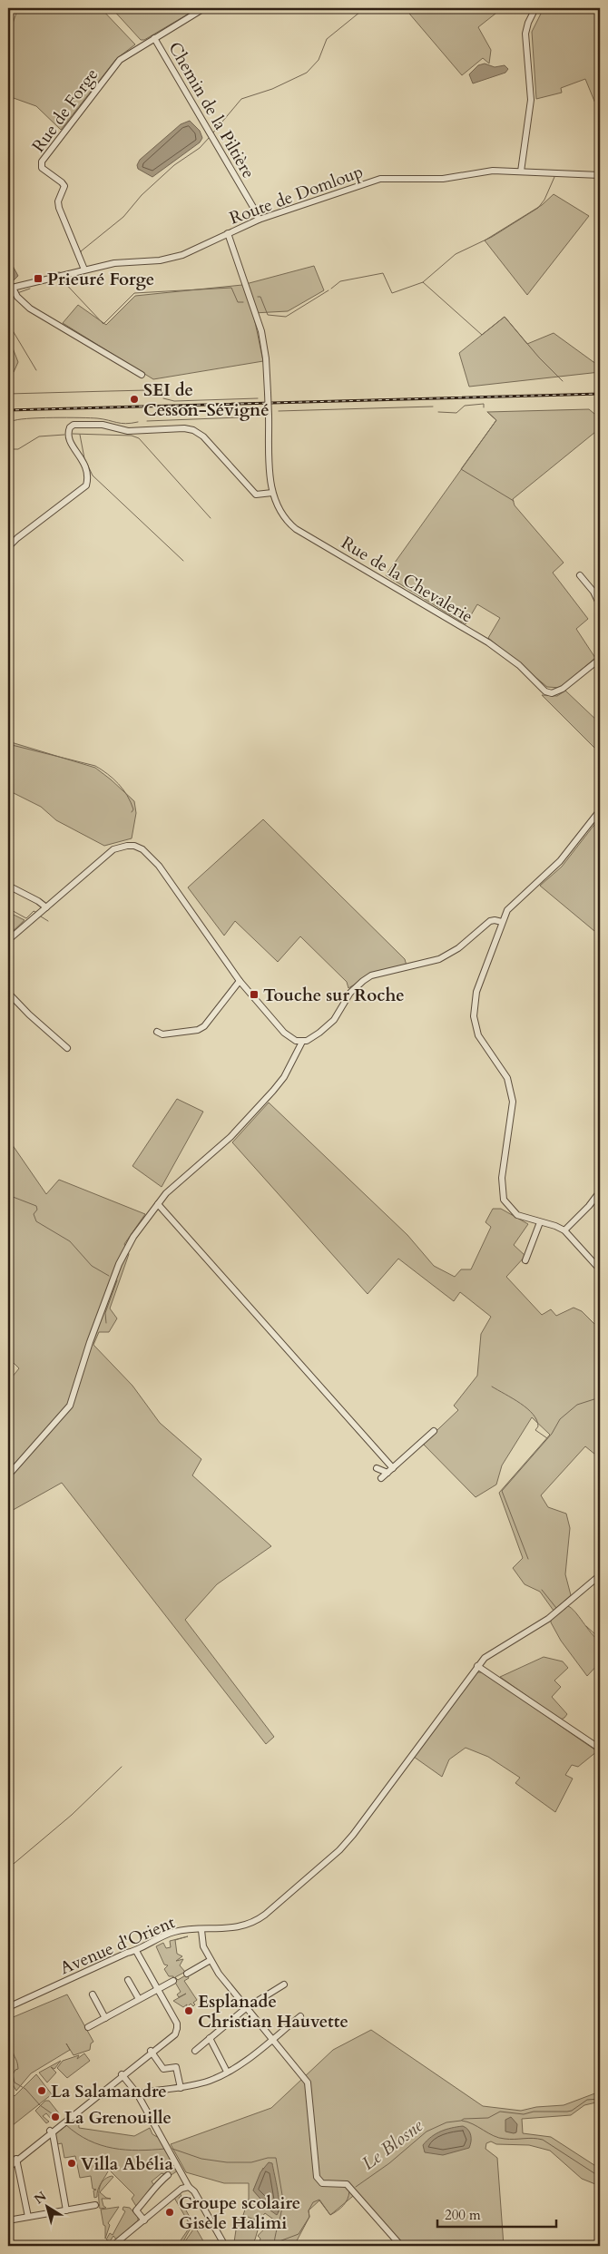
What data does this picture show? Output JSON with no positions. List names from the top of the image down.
{
  "streets": {
    "street": [
      "Rue de Forge",
      "Chemin de la Piltière",
      "Route de Domloup",
      "Rue de la Chevalerie",
      "Avenue d'Orient"
    ]
  },
  "crossings": [
    ["Rue de Forge", "Chemin de la Piltière"],
    ["Rue de Forge", "Route de Domloup"],
    ["Chemin de la Piltière", "Route de Domloup"],
    ["Route de Domloup", "Rue de la Chevalerie"]
  ],
  "water": ["Le Blosne"],
  "places": {
    "transit": ["Prieuré Forge", "Touche sur Roche"],
    "other": [
      "SEI de Cesson-Sévigné",
      "Esplanade Christian Hauvette",
      "La Salamandre",
      "La Grenouille",
      "Villa Abélia",
      "Groupe scolaire Gisèle Halimi"
    ]
  },
  "scale_bar": "200 m",
  "north": "top left"
}
